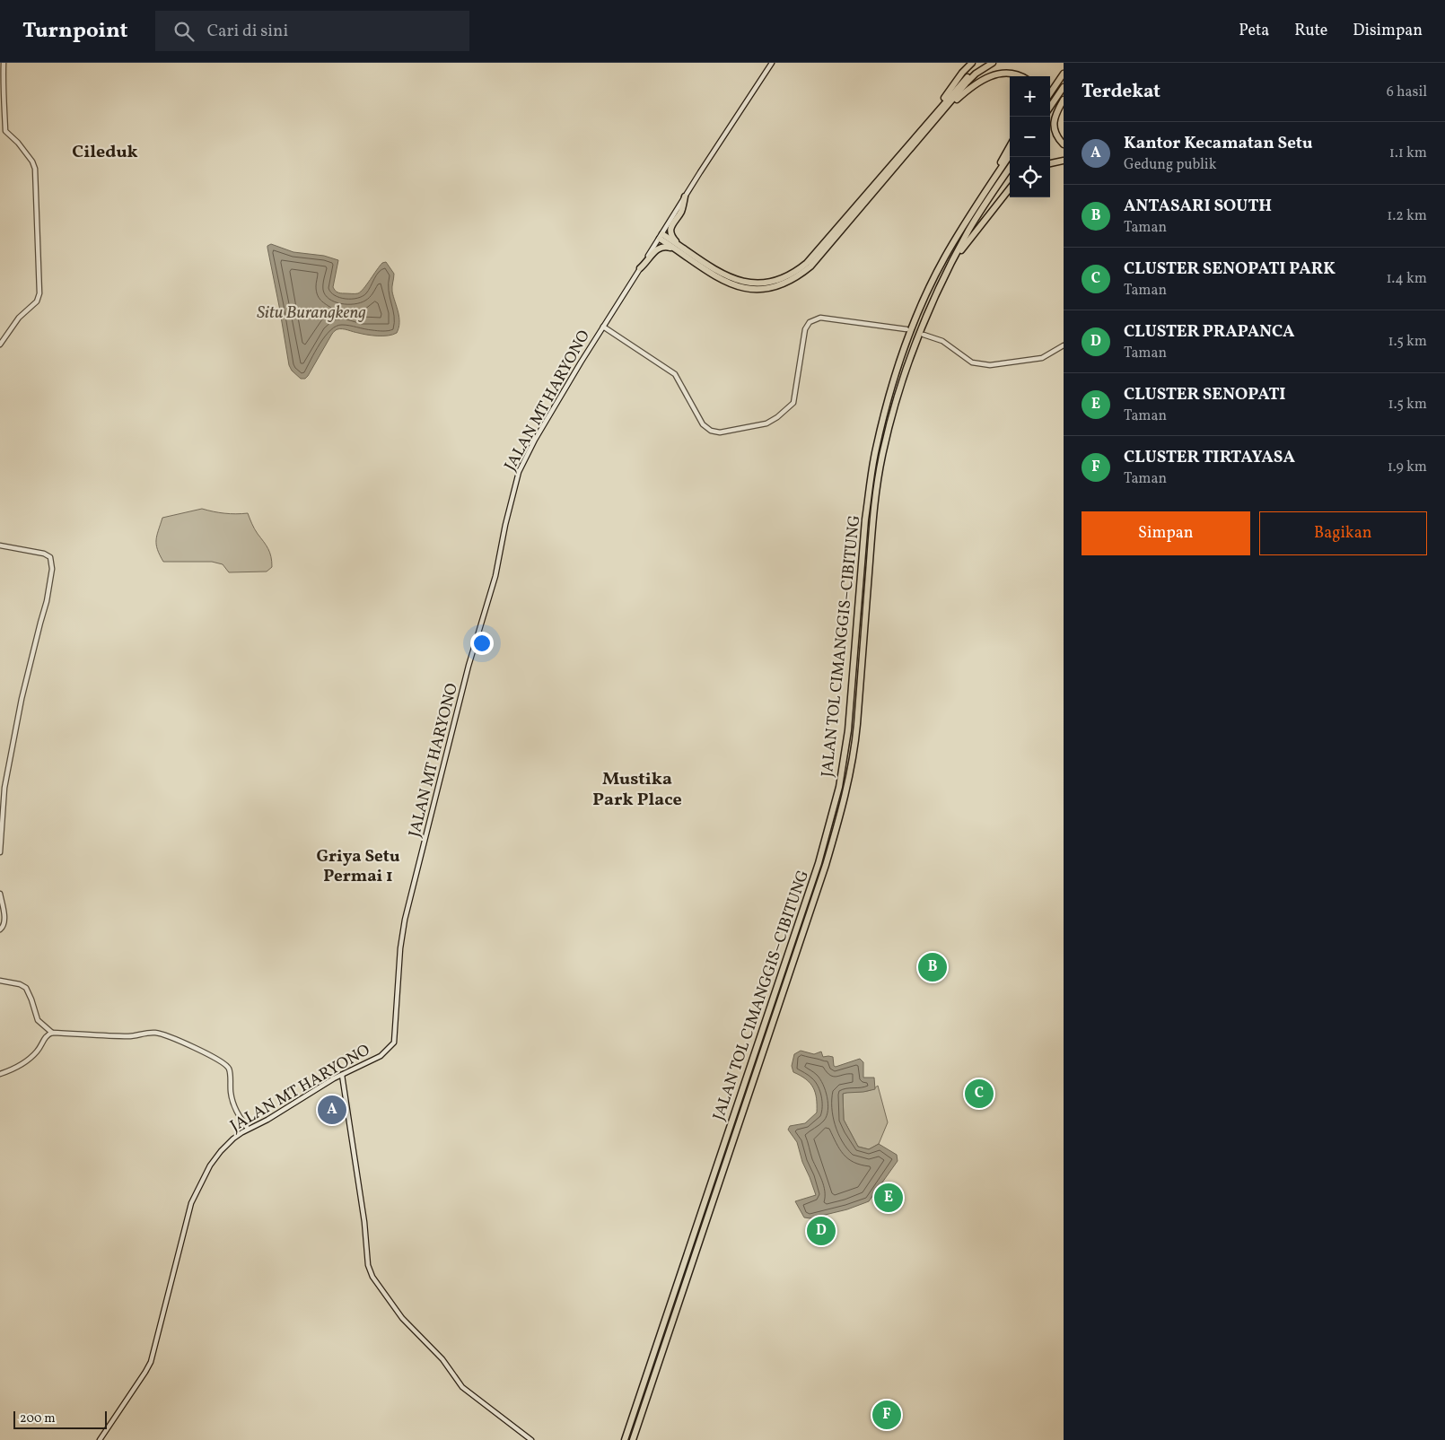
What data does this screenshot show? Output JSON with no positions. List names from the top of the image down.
{
  "streets": {
    "highway": ["JALAN TOL CIMANGGIS–CIBITUNG"],
    "main road": ["JALAN MT HARYONO"]
  },
  "districts": ["Cileduk", "Mustika Park Place", "Griya Setu Permai 1"],
  "water": ["Situ Burangkeng"],
  "scale_bar": "200 m",
  "page": {
    "header": "Turnpoint",
    "search": "Cari di sini",
    "nav": ["Peta", "Rute", "Disimpan"],
    "heading": ["Terdekat", "6 hasil"],
    "map_buttons": ["+", "−"],
    "list": [
      {
        "mark": "A",
        "name": "Kantor Kecamatan Setu",
        "note": "Gedung publik",
        "value": "1.1 km"
      },
      {
        "mark": "B",
        "name": "ANTASARI SOUTH",
        "note": "Taman",
        "value": "1.2 km"
      },
      {
        "mark": "C",
        "name": "CLUSTER SENOPATI PARK",
        "note": "Taman",
        "value": "1.4 km"
      },
      {
        "mark": "D",
        "name": "CLUSTER PRAPANCA",
        "note": "Taman",
        "value": "1.5 km"
      },
      {
        "mark": "E",
        "name": "CLUSTER SENOPATI",
        "note": "Taman",
        "value": "1.5 km"
      },
      {
        "mark": "F",
        "name": "CLUSTER TIRTAYASA",
        "note": "Taman",
        "value": "1.9 km"
      }
    ],
    "buttons": ["Simpan", "Bagikan"],
    "pins": [
      "B",
      "C",
      "A",
      "E",
      "D",
      "F"
    ],
    "scale": "200 m"
  }
}
